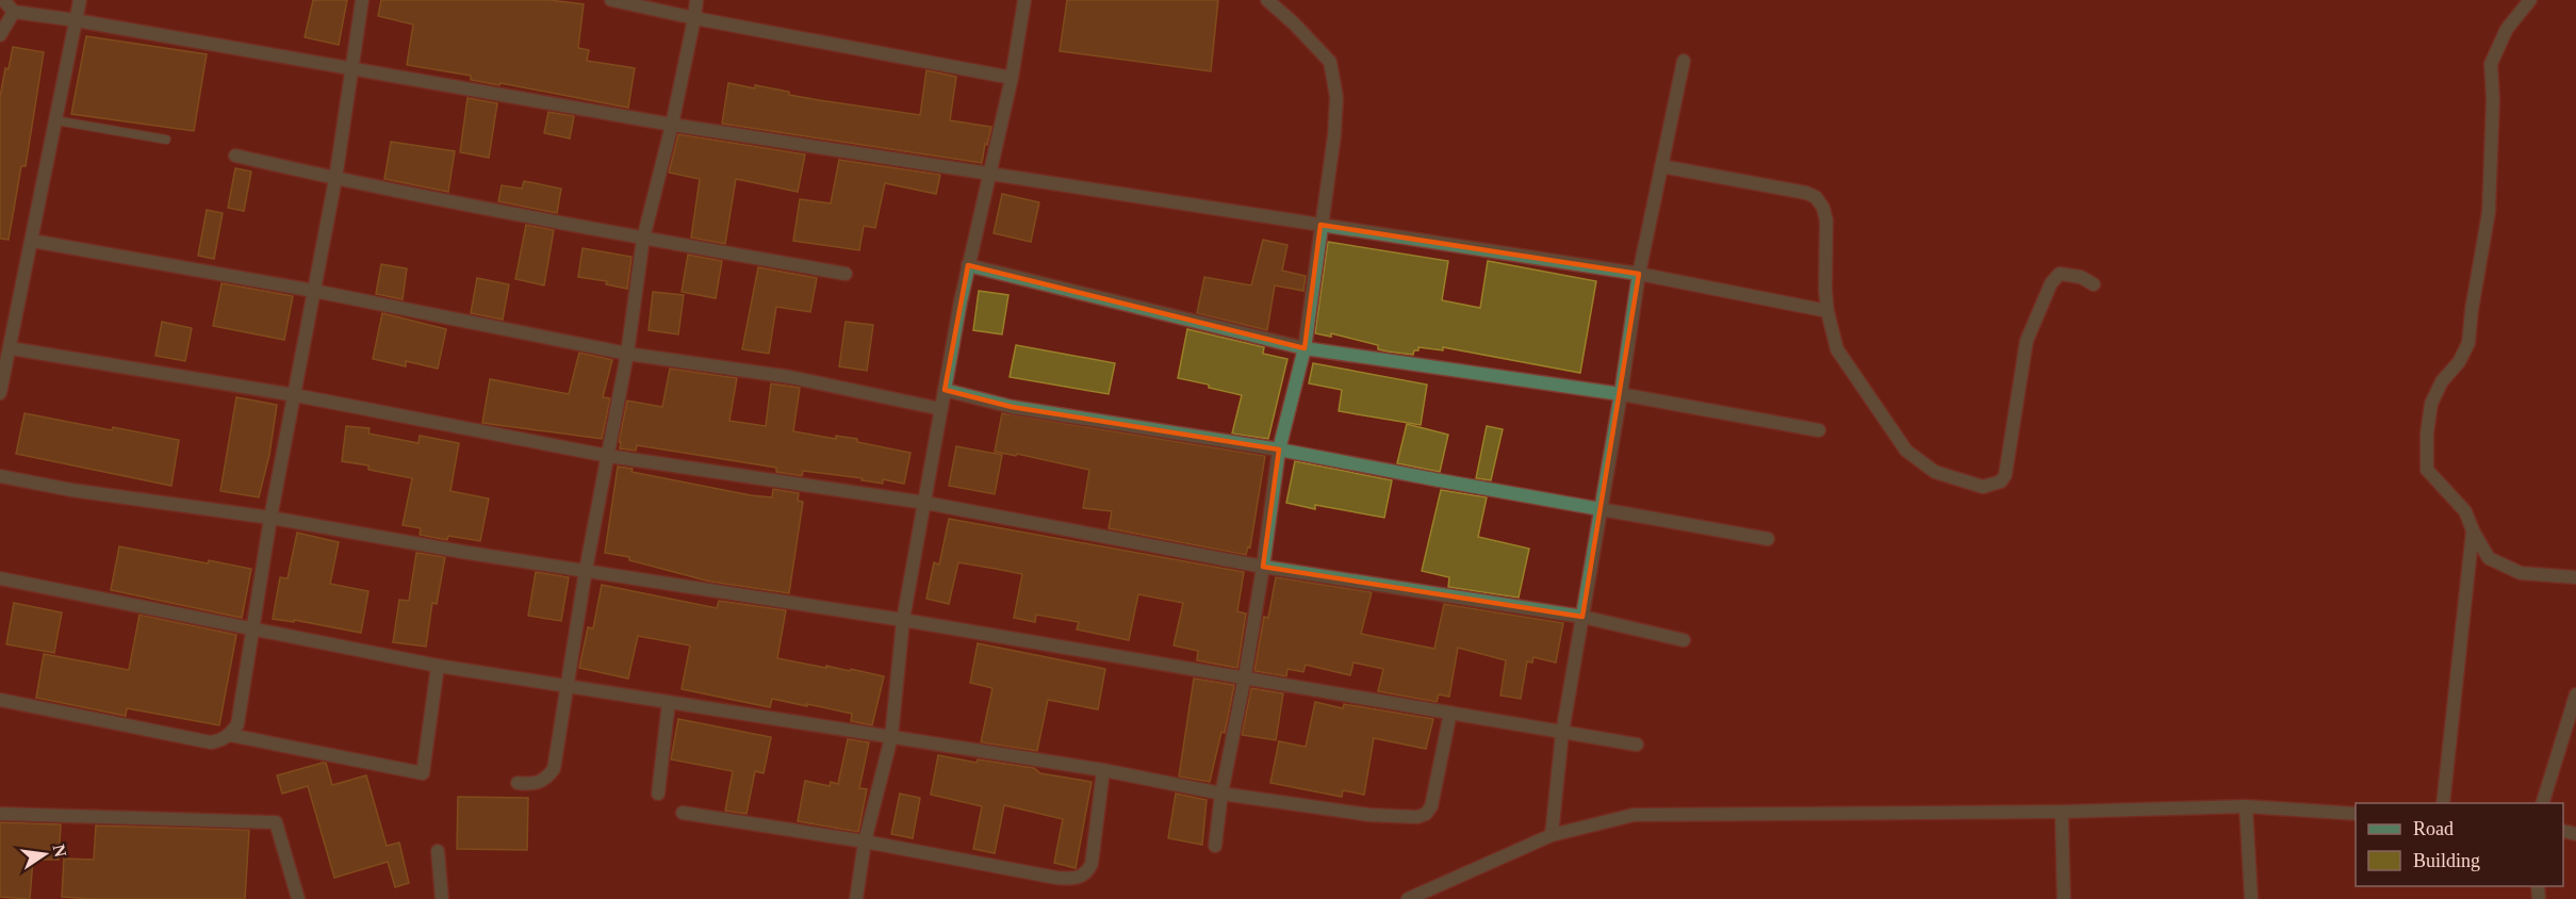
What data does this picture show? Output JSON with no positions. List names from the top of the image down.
{
  "legend": ["Road", "Building"],
  "north": "right"
}
